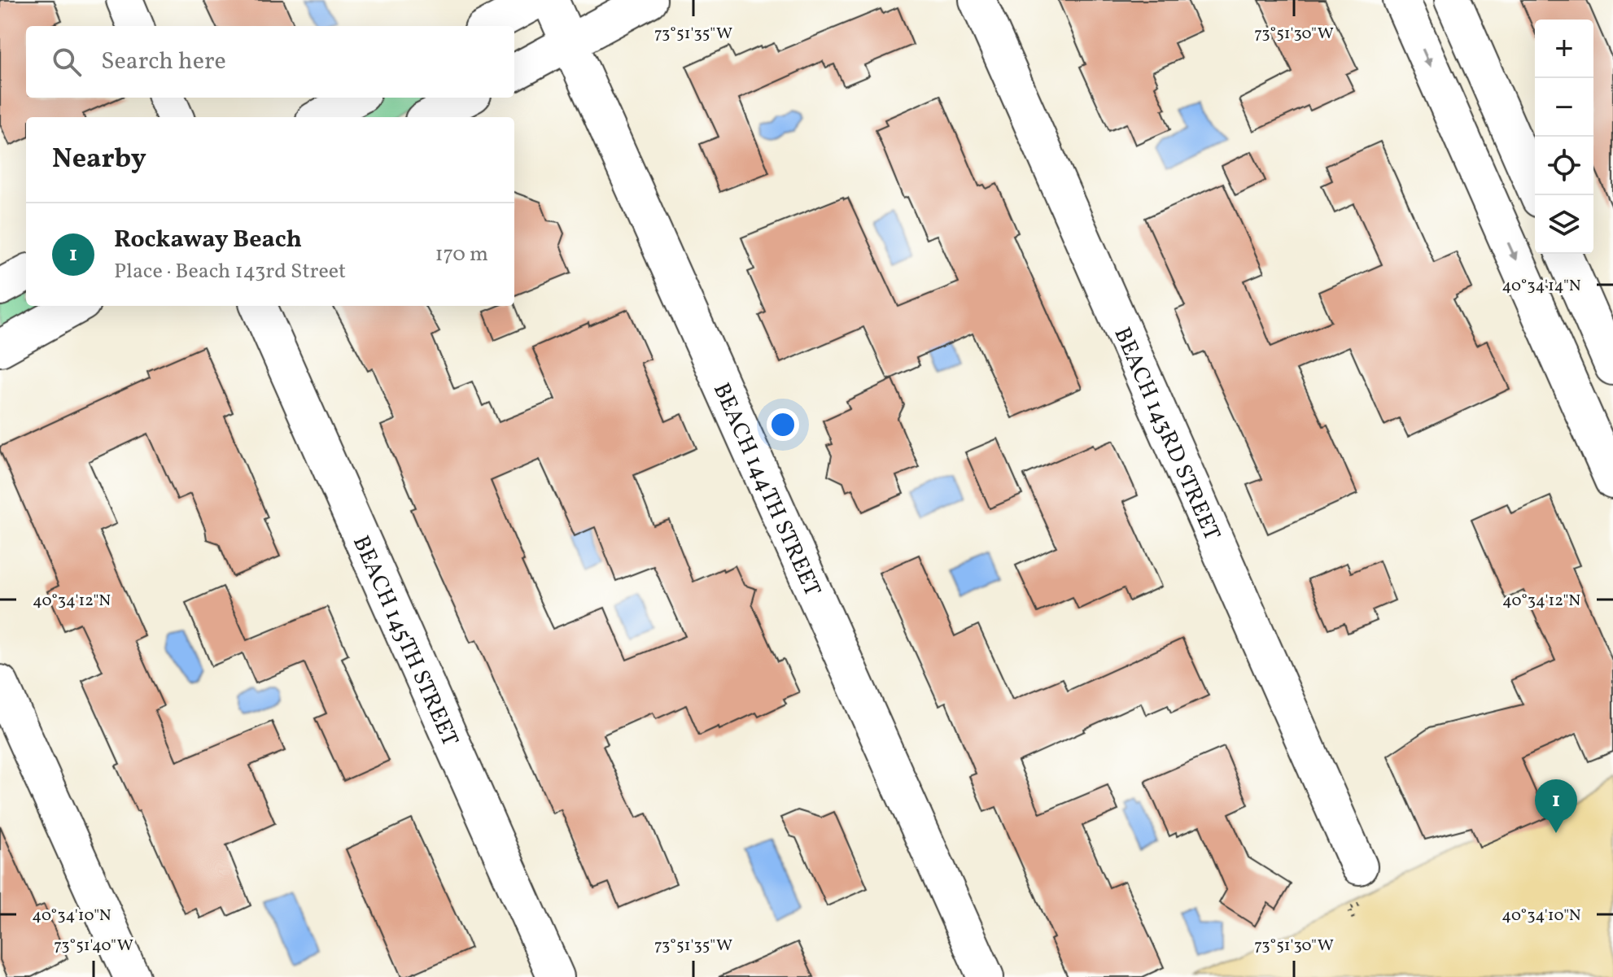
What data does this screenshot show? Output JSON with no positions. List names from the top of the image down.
{
  "streets": {
    "street": ["BEACH 143RD STREET", "BEACH 144TH STREET", "BEACH 145TH STREET"]
  },
  "page": {
    "map_buttons": ["+", "−"],
    "search": "Search here",
    "heading": "Nearby",
    "list": [
      {
        "mark": "1",
        "name": "Rockaway Beach",
        "note": "Place · Beach 143rd Street",
        "value": "170 m"
      }
    ],
    "pins": "1"
  },
  "coordinates": [
    "73°51'35\"W",
    "73°51'30\"W",
    "40°34'14\"N",
    "40°34'12\"N",
    "40°34'10\"N",
    "73°51'40\"W"
  ]
}
